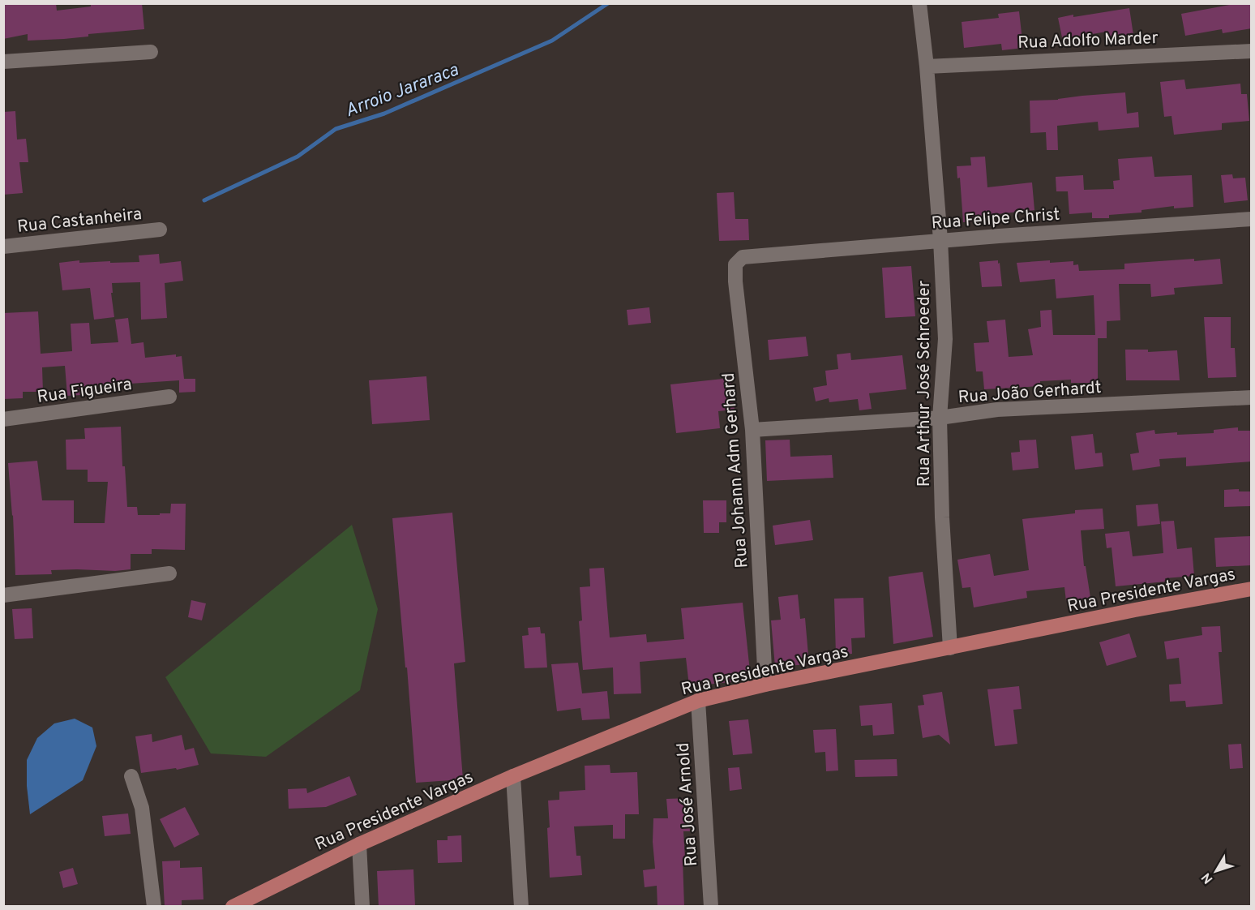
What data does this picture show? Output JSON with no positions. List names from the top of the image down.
{
  "streets": {
    "main road": ["Rua Presidente Vargas"],
    "street": [
      "Rua Adolfo Marder",
      "Rua Felipe Christ",
      "Rua Castanheira",
      "Rua Arthur José Schroeder",
      "Rua Figueira",
      "Rua João Gerhardt",
      "Rua Johann Adm Gerhard",
      "Rua José Arnold"
    ]
  },
  "crossings": [
    ["Rua Adolfo Marder", "Rua Arthur José Schroeder"],
    ["Rua Felipe Christ", "Rua Arthur José Schroeder"],
    ["Rua Felipe Christ", "Rua Johann Adm Gerhard"],
    ["Rua Arthur José Schroeder", "Rua João Gerhardt"],
    ["Rua Arthur José Schroeder", "Rua Presidente Vargas"],
    ["Rua João Gerhardt", "Rua Johann Adm Gerhard"],
    ["Rua Johann Adm Gerhard", "Rua Presidente Vargas"],
    ["Rua Presidente Vargas", "Rua José Arnold"]
  ],
  "water": ["Arroio Jararaca"],
  "north": "bottom left"
}
